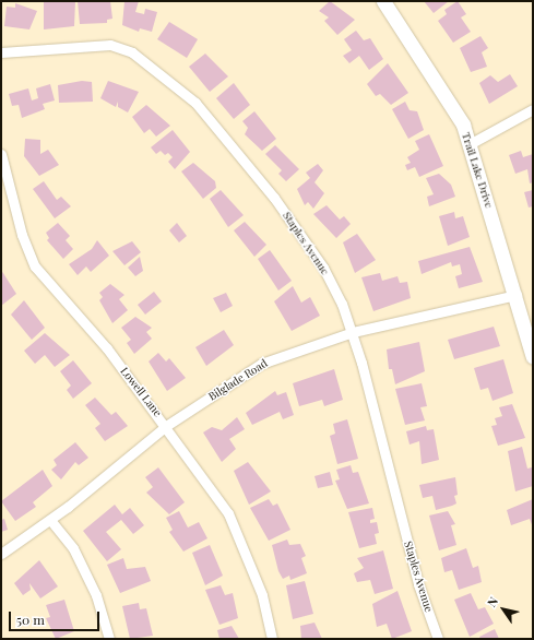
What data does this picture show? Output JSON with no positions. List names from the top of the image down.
{
  "streets": {
    "street": [
      "Trail Lake Drive",
      "Staples Avenue",
      "Bilglade Road",
      "Lowell Lane"
    ]
  },
  "crossings": [
    ["Trail Lake Drive", "Bilglade Road"],
    ["Staples Avenue", "Bilglade Road"],
    ["Bilglade Road", "Lowell Lane"]
  ],
  "scale_bar": "50 m",
  "north": "top left"
}
